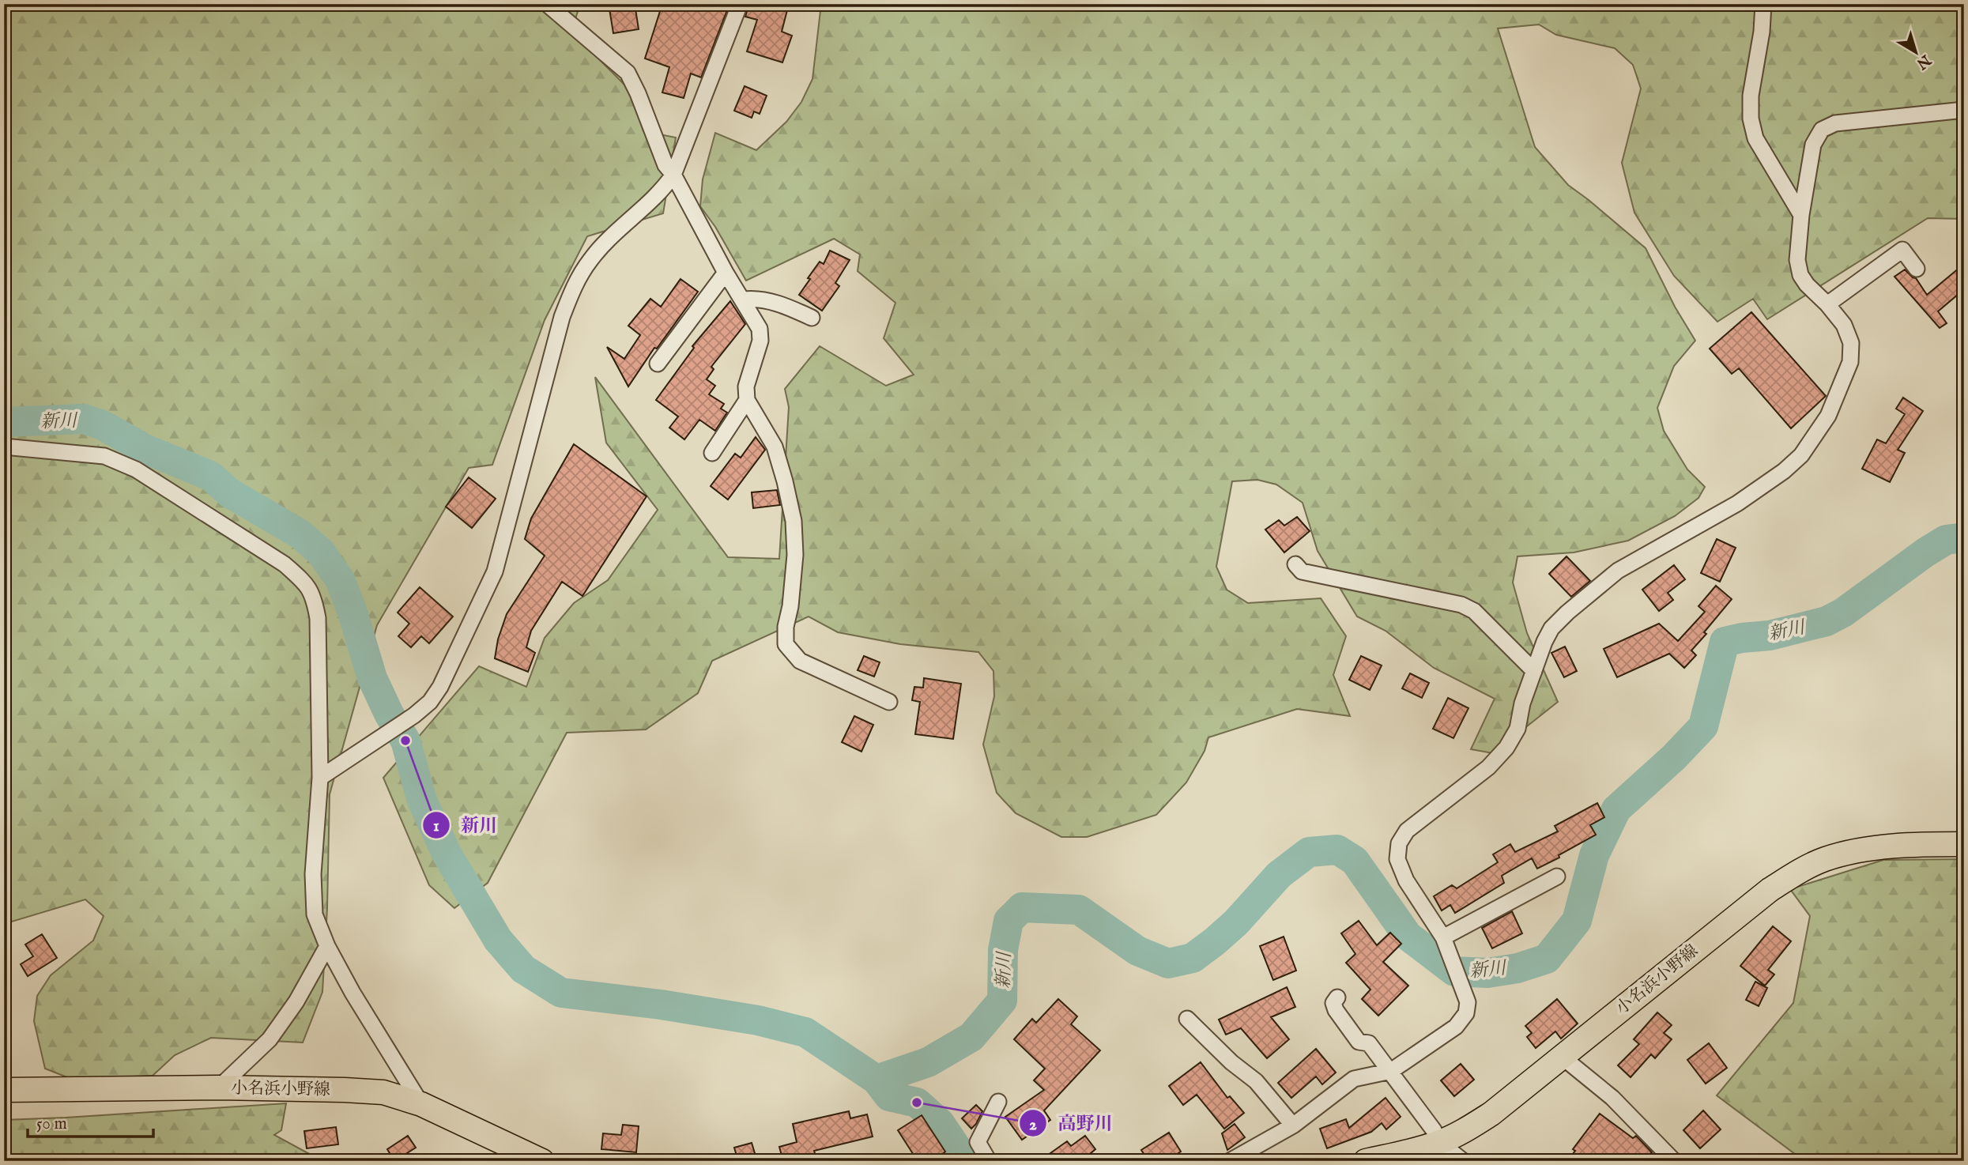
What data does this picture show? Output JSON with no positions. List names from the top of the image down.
{
  "streets": {
    "main road": ["小名浜小野線"]
  },
  "water": ["新川"],
  "places": ["新川", "高野川"],
  "scale_bar": "50 m",
  "north": "bottom right"
}
